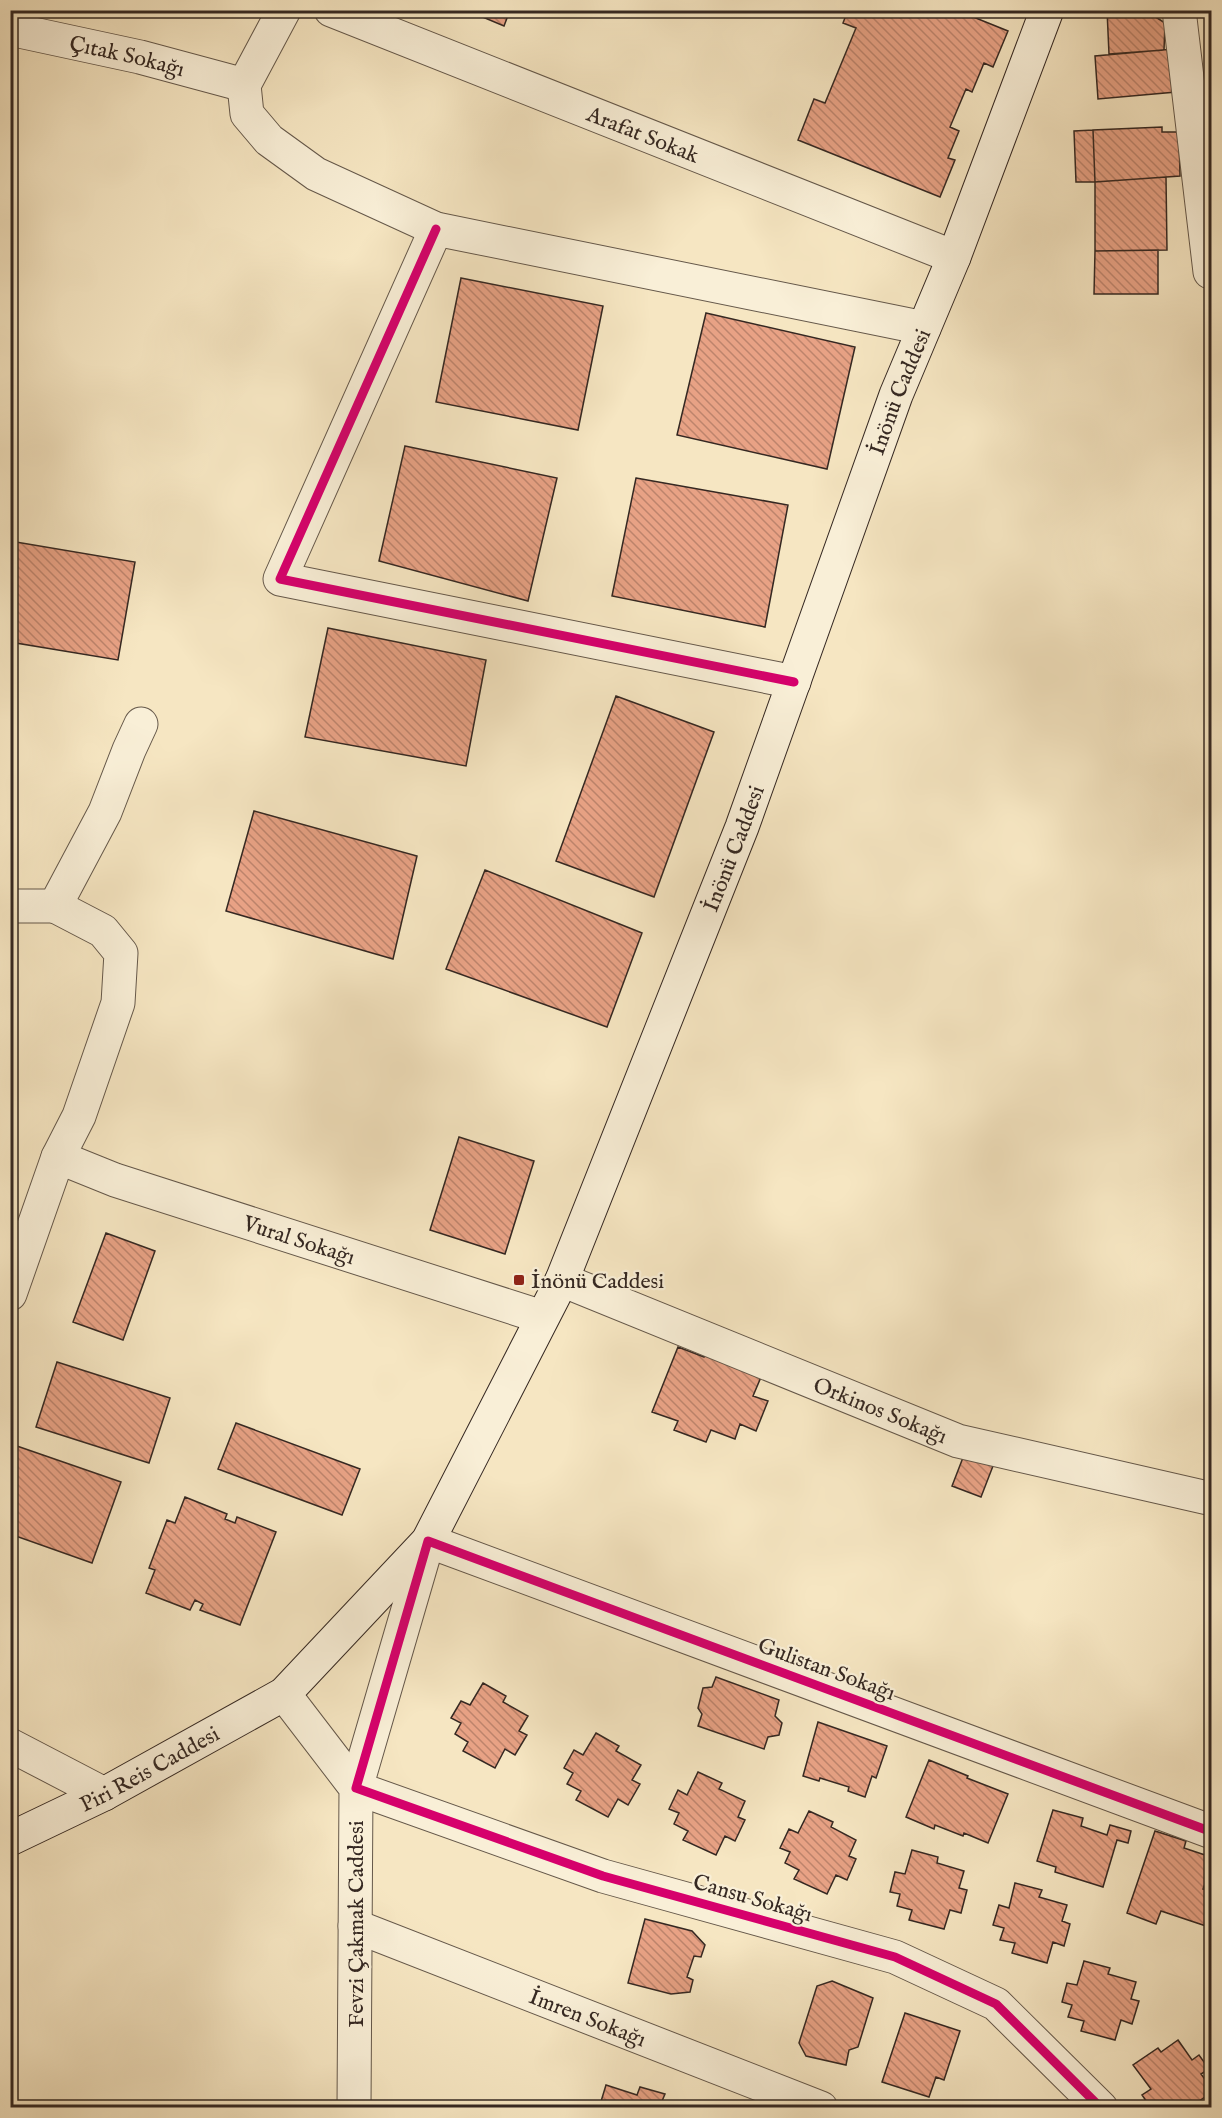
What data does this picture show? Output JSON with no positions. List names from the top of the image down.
{
  "streets": {
    "street": [
      "Çıtak Sokağı",
      "Arafat Sokak",
      "İnönü Caddesi",
      "Vural Sokağı",
      "Orkinos Sokağı",
      "Gulistan Sokağı",
      "Piri Reis Caddesi",
      "Cansu Sokağı",
      "Fevzi Çakmak Caddesi",
      "İmren Sokağı"
    ]
  },
  "crossings": [
    ["Arafat Sokak", "İnönü Caddesi"],
    ["İnönü Caddesi", "Vural Sokağı"],
    ["İnönü Caddesi", "Orkinos Sokağı"],
    ["İnönü Caddesi", "Gulistan Sokağı"],
    ["İnönü Caddesi", "Piri Reis Caddesi"],
    ["İnönü Caddesi", "Fevzi Çakmak Caddesi"],
    ["Piri Reis Caddesi", "Fevzi Çakmak Caddesi"],
    ["Cansu Sokağı", "Fevzi Çakmak Caddesi"],
    ["Fevzi Çakmak Caddesi", "İmren Sokağı"]
  ],
  "places": {
    "transit": ["İnönü Caddesi"]
  }
}
